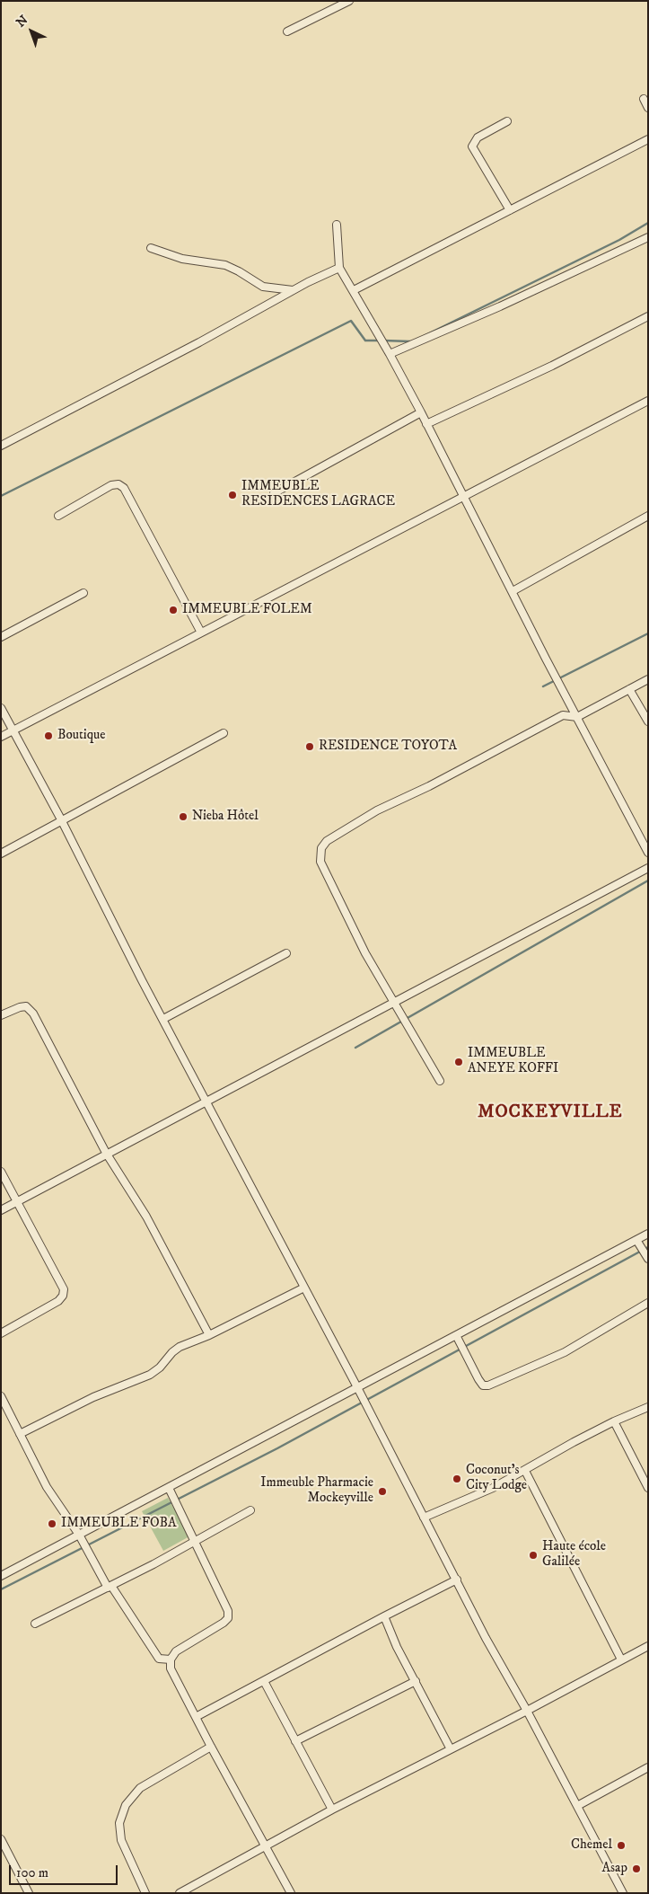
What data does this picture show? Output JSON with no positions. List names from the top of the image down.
{
  "districts": ["MOCKEYVILLE"],
  "places": [
    "IMMEUBLE RESIDENCES LAGRACE",
    "IMMEUBLE FOLEM",
    "Boutique",
    "RESIDENCE TOYOTA",
    "Nieba Hôtel",
    "IMMEUBLE ANEYE KOFFI",
    "Coconut’s City Lodge",
    "Immeuble Pharmacie Mockeyville",
    "IMMEUBLE FOBA",
    "Haute école Galilée",
    "Chemel",
    "Asap"
  ],
  "scale_bar": "100 m",
  "north": "top left"
}
